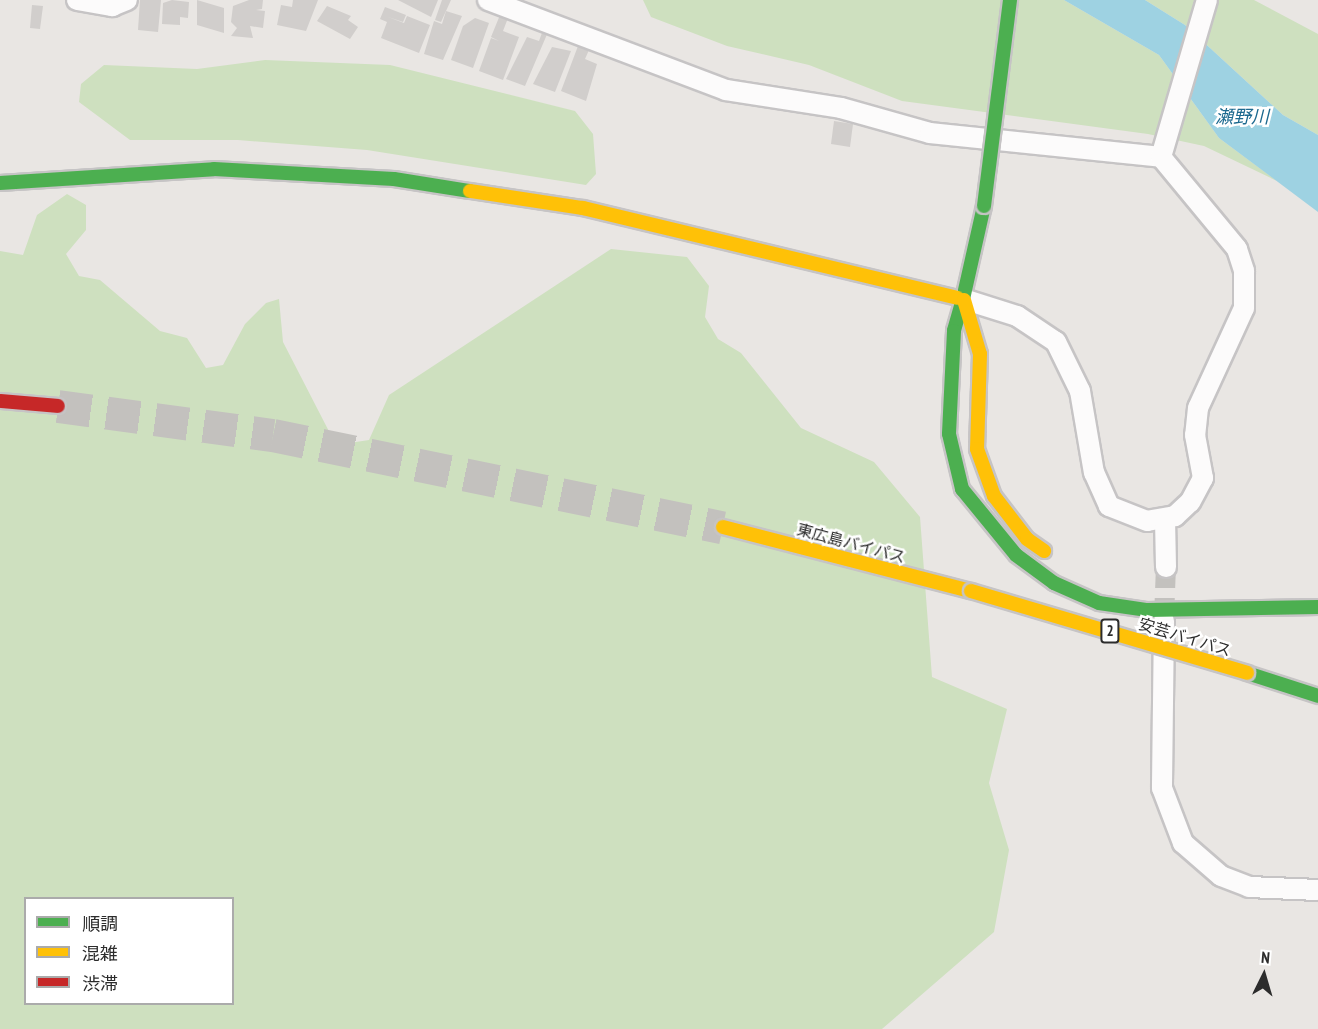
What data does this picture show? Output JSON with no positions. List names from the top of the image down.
{
  "streets": {
    "main road": ["東広島バイパス", "2", "安芸バイパス"]
  },
  "crossings": [
    ["東広島バイパス", "安芸バイパス"]
  ],
  "water": ["瀬野川"],
  "legend": ["順調", "混雑", "渋滞"],
  "north": "top"
}
